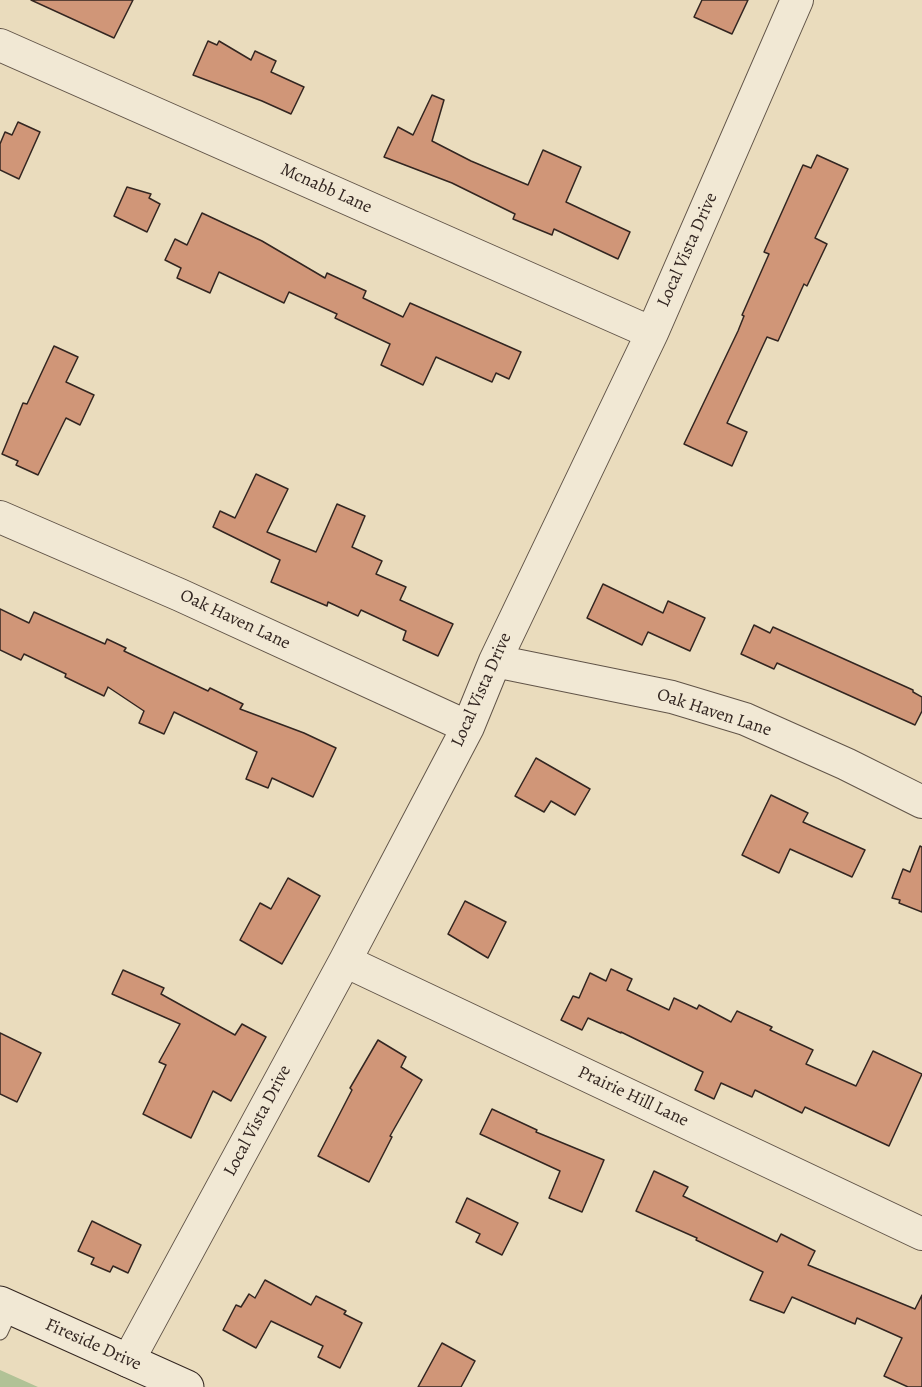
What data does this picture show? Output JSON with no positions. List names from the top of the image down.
{
  "streets": {
    "street": [
      "Mcnabb Lane",
      "Local Vista Drive",
      "Oak Haven Lane",
      "Prairie Hill Lane",
      "Fireside Drive"
    ]
  },
  "crossings": [
    ["Mcnabb Lane", "Local Vista Drive"],
    ["Local Vista Drive", "Oak Haven Lane"],
    ["Local Vista Drive", "Prairie Hill Lane"],
    ["Local Vista Drive", "Fireside Drive"]
  ]
}
